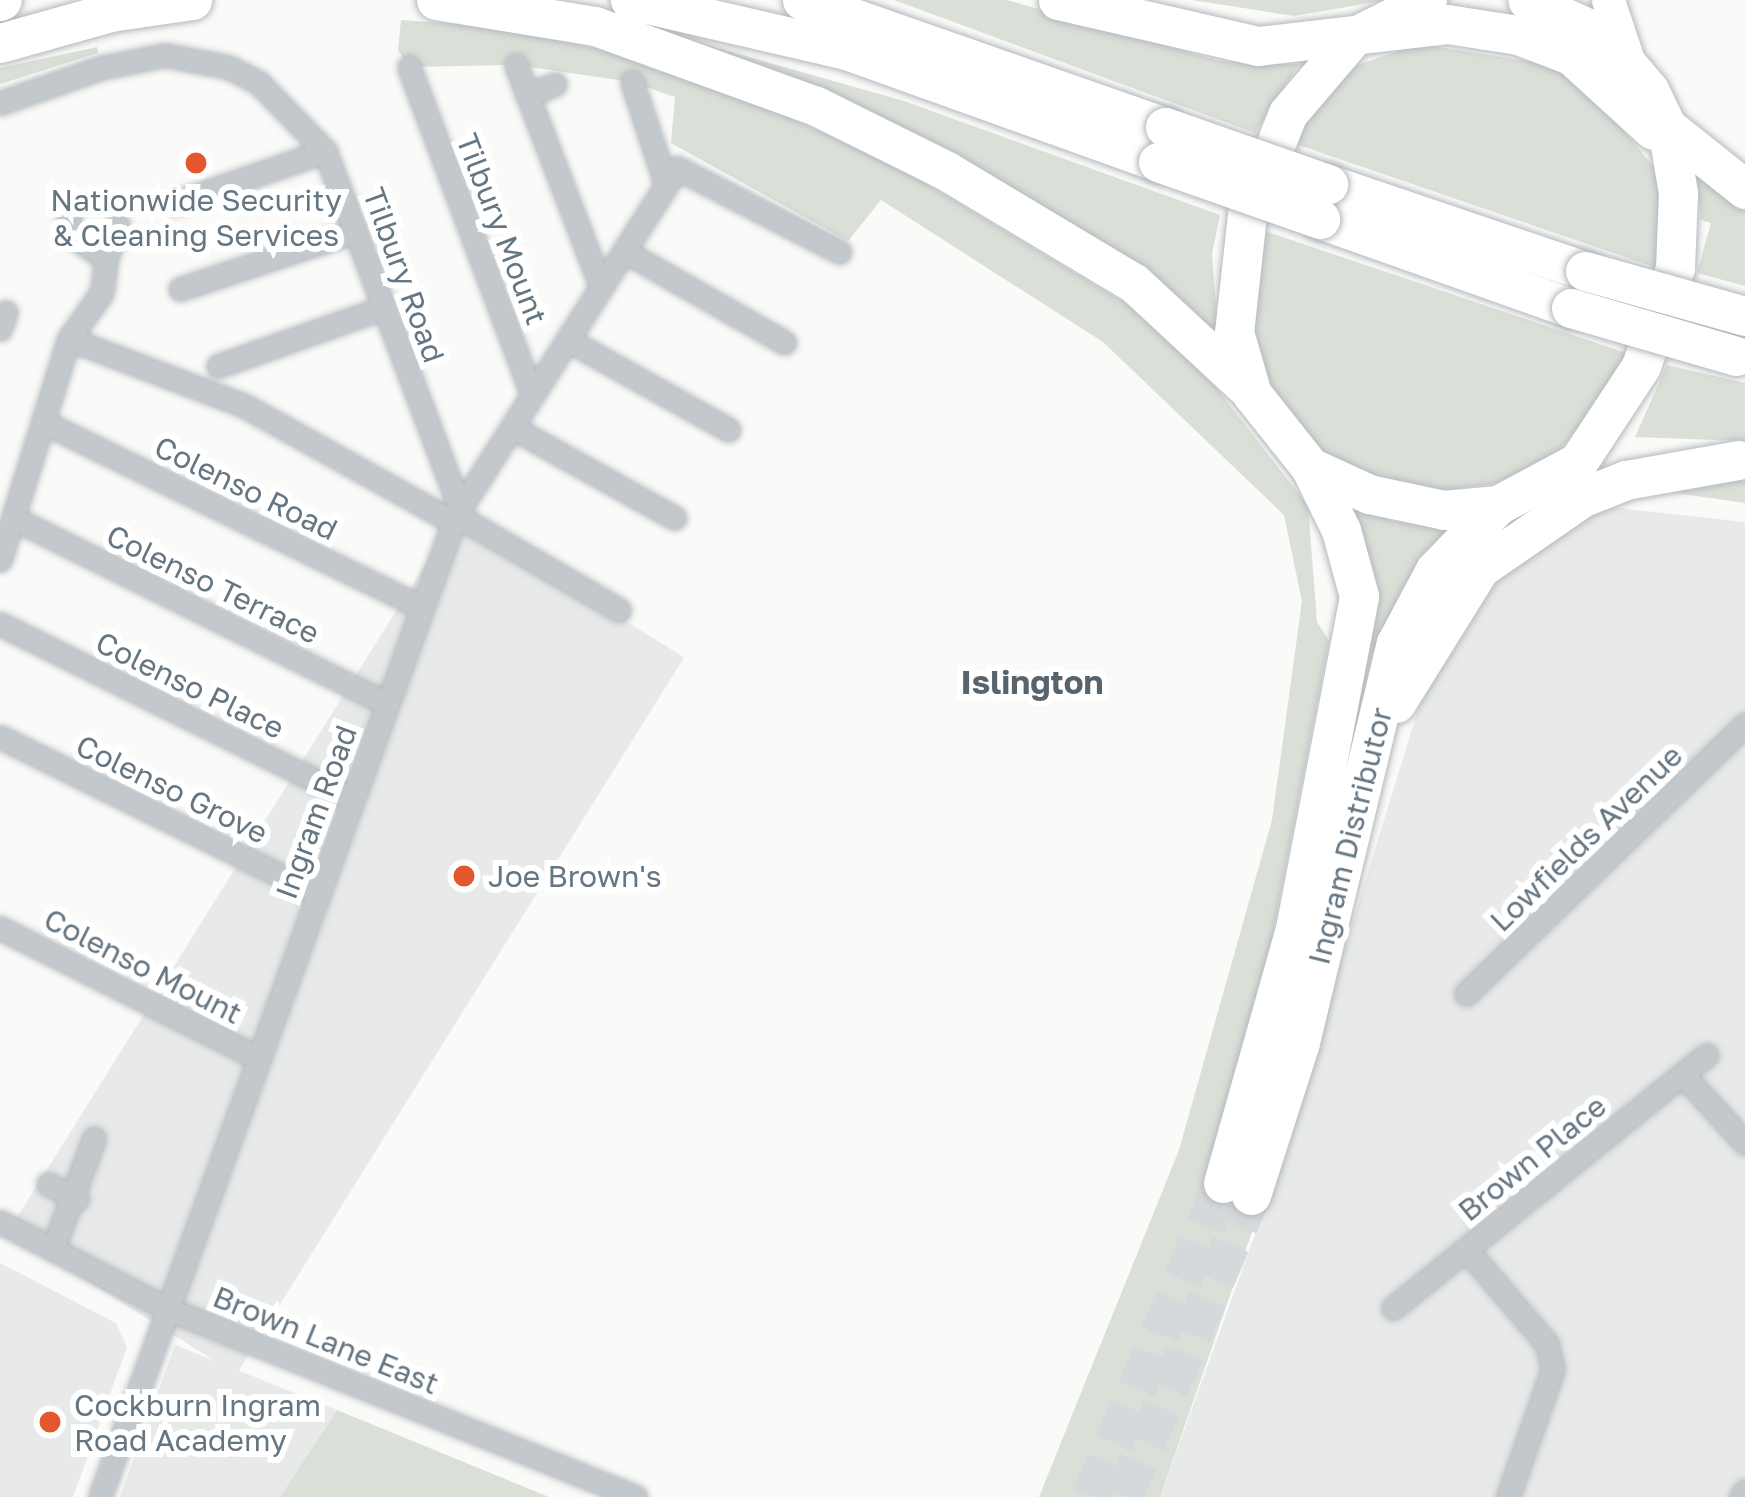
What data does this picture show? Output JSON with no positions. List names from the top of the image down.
{
  "streets": {
    "highway": ["Ingram Distributor"],
    "street": [
      "Tilbury Mount",
      "Tilbury Road",
      "Colenso Road",
      "Colenso Terrace",
      "Colenso Place",
      "Colenso Grove",
      "Ingram Road",
      "Lowfields Avenue",
      "Colenso Mount",
      "Brown Place",
      "Brown Lane East"
    ]
  },
  "crossings": [
    ["Tilbury Mount", "Ingram Road"],
    ["Tilbury Road", "Ingram Road"],
    ["Colenso Road", "Ingram Road"],
    ["Colenso Terrace", "Ingram Road"],
    ["Colenso Place", "Ingram Road"],
    ["Colenso Grove", "Ingram Road"],
    ["Ingram Road", "Colenso Mount"],
    ["Ingram Road", "Brown Lane East"]
  ],
  "districts": ["Islington"],
  "places": ["Nationwide Security & Cleaning Services", "Joe Brown's", "Cockburn Ingram Road Academy"]
}
